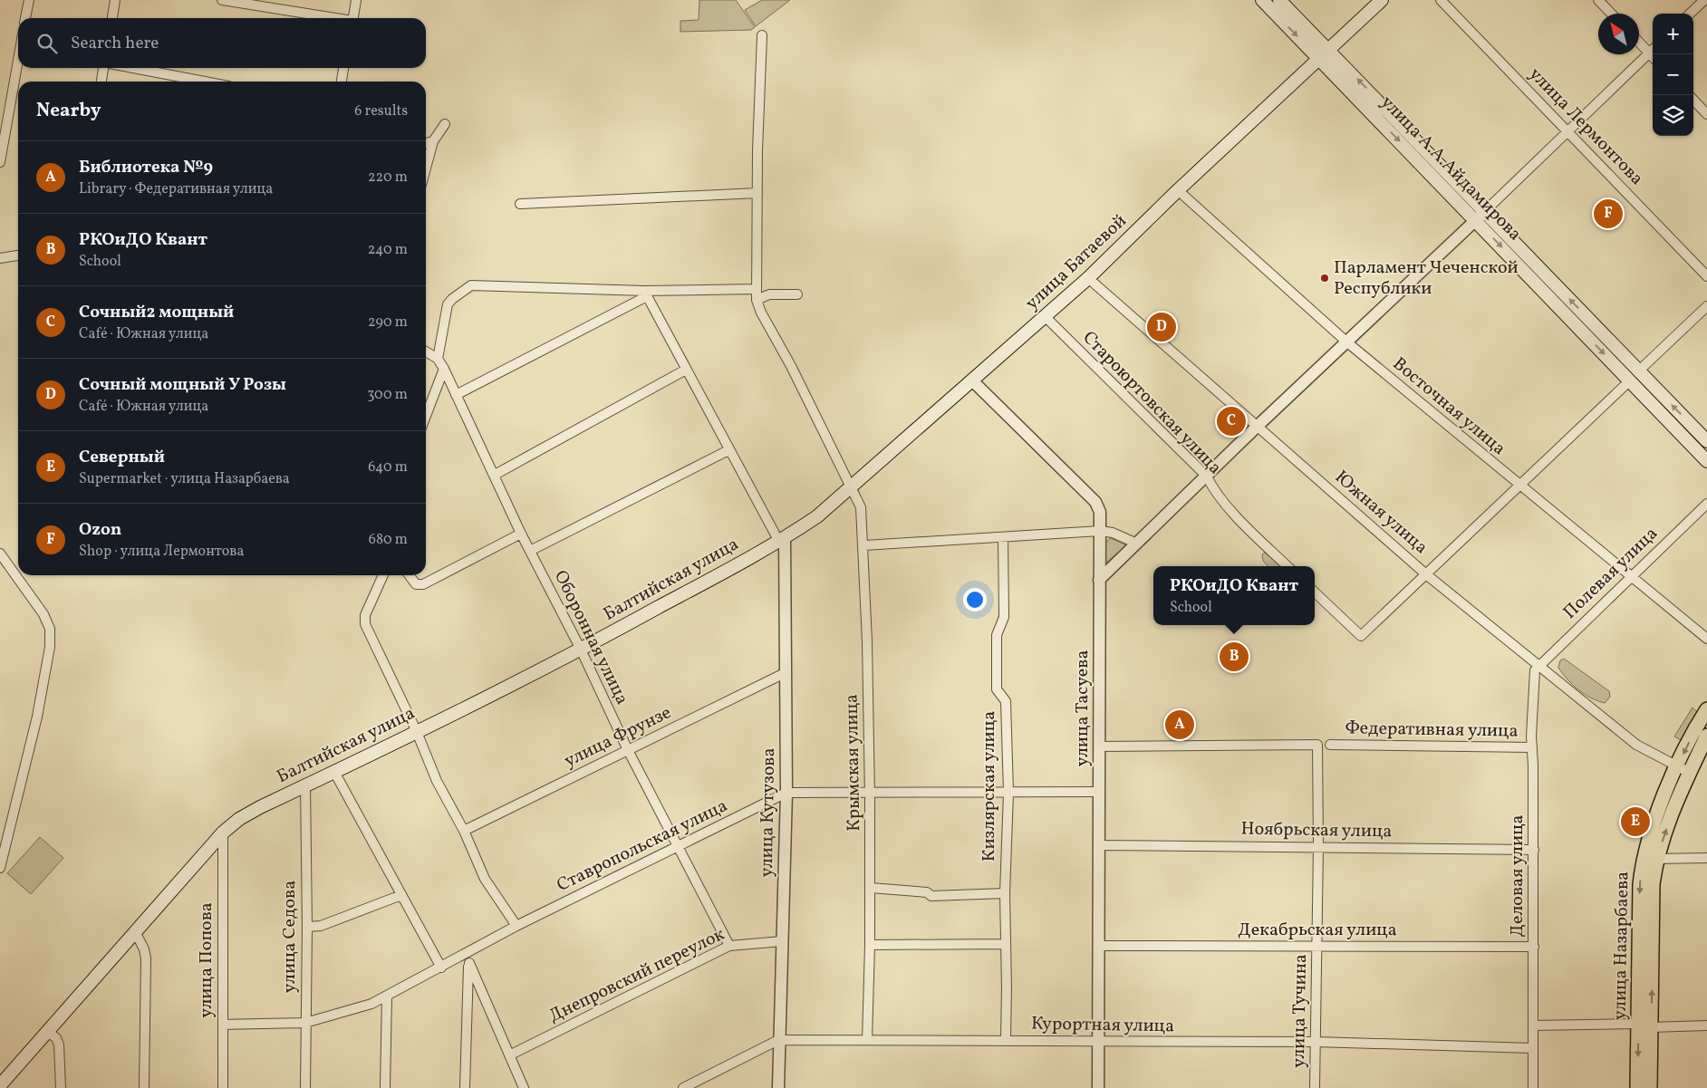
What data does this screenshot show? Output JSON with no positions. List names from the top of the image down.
{
  "streets": {
    "main road": [
      "улица А.А.Айдамирова",
      "улица Батаевой",
      "Балтийская улица",
      "улица Назарбаева"
    ],
    "street": [
      "улица Лермонтова",
      "Староюртовская улица",
      "Восточная улица",
      "Южная улица",
      "Полевая улица",
      "Оборонная улица",
      "улица Тасуева",
      "Федеративная улица",
      "улица Фрунзе",
      "Крымская улица",
      "Кизлярская улица",
      "улица Кутузова",
      "Ноябрьская улица",
      "Ставропольская улица",
      "Деловая улица",
      "Декабрьская улица",
      "улица Седова",
      "улица Попова",
      "Днепровский переулок",
      "улица Тучина",
      "Курортная улица"
    ]
  },
  "crossings": [
    ["улица А.А.Айдамирова", "улица Батаевой"],
    ["улица Батаевой", "Староюртовская улица"],
    ["улица Батаевой", "Восточная улица"],
    ["улица Батаевой", "Южная улица"],
    ["улица Батаевой", "Балтийская улица"],
    ["улица Батаевой", "улица Тасуева"],
    ["улица Батаевой", "Крымская улица"],
    ["улица Батаевой", "улица Кутузова"],
    ["Восточная улица", "Полевая улица"],
    ["Южная улица", "Полевая улица"],
    ["Южная улица", "Деловая улица"],
    ["Южная улица", "улица Назарбаева"],
    ["Полевая улица", "Деловая улица"],
    ["Балтийская улица", "Оборонная улица"],
    ["Балтийская улица", "улица Кутузова"],
    ["Балтийская улица", "улица Седова"],
    ["Балтийская улица", "улица Попова"],
    ["Оборонная улица", "улица Фрунзе"],
    ["Оборонная улица", "Ставропольская улица"],
    ["Оборонная улица", "Днепровский переулок"],
    ["улица Тасуева", "Ноябрьская улица"],
    ["улица Тасуева", "Ставропольская улица"],
    ["улица Тасуева", "Декабрьская улица"],
    ["улица Тасуева", "улица Тучина"],
    ["улица Тасуева", "Курортная улица"],
    ["Федеративная улица", "Деловая улица"],
    ["улица Фрунзе", "улица Кутузова"],
    ["Крымская улица", "Ставропольская улица"],
    ["Крымская улица", "Курортная улица"],
    ["Кизлярская улица", "Ставропольская улица"],
    ["Кизлярская улица", "Курортная улица"],
    ["улица Кутузова", "Ставропольская улица"],
    ["улица Кутузова", "Днепровский переулок"],
    ["улица Кутузова", "Курортная улица"],
    ["Ноябрьская улица", "Деловая улица"],
    ["Ноябрьская улица", "улица Тучина"],
    ["Ставропольская улица", "улица Седова"],
    ["Ставропольская улица", "улица Попова"],
    ["Деловая улица", "Декабрьская улица"],
    ["Деловая улица", "Курортная улица"],
    ["Декабрьская улица", "улица Тучина"],
    ["улица Тучина", "Курортная улица"]
  ],
  "places": ["Парламент Чеченской Республики"],
  "north": "top left",
  "page": {
    "map_buttons": ["+", "−"],
    "search": "Search here",
    "heading": ["Nearby", "6 results"],
    "list": [
      {
        "mark": "A",
        "name": "Библиотека №9",
        "note": "Library · Федеративная улица",
        "value": "220 m"
      },
      {
        "mark": "B",
        "name": "РКОиДО Квант",
        "note": "School",
        "value": "240 m"
      },
      {
        "mark": "C",
        "name": "Сочный2 мощный",
        "note": "Café · Южная улица",
        "value": "290 m"
      },
      {
        "mark": "D",
        "name": "Сочный мощный У Розы",
        "note": "Café · Южная улица",
        "value": "300 m"
      },
      {
        "mark": "E",
        "name": "Северный",
        "note": "Supermarket · улица Назарбаева",
        "value": "640 m"
      },
      {
        "mark": "F",
        "name": "Ozon",
        "note": "Shop · улица Лермонтова",
        "value": "680 m"
      }
    ],
    "pins": [
      "F",
      "D",
      "C",
      "B",
      "A",
      "E"
    ],
    "popup": ["РКОиДО Квант", "School"]
  }
}
